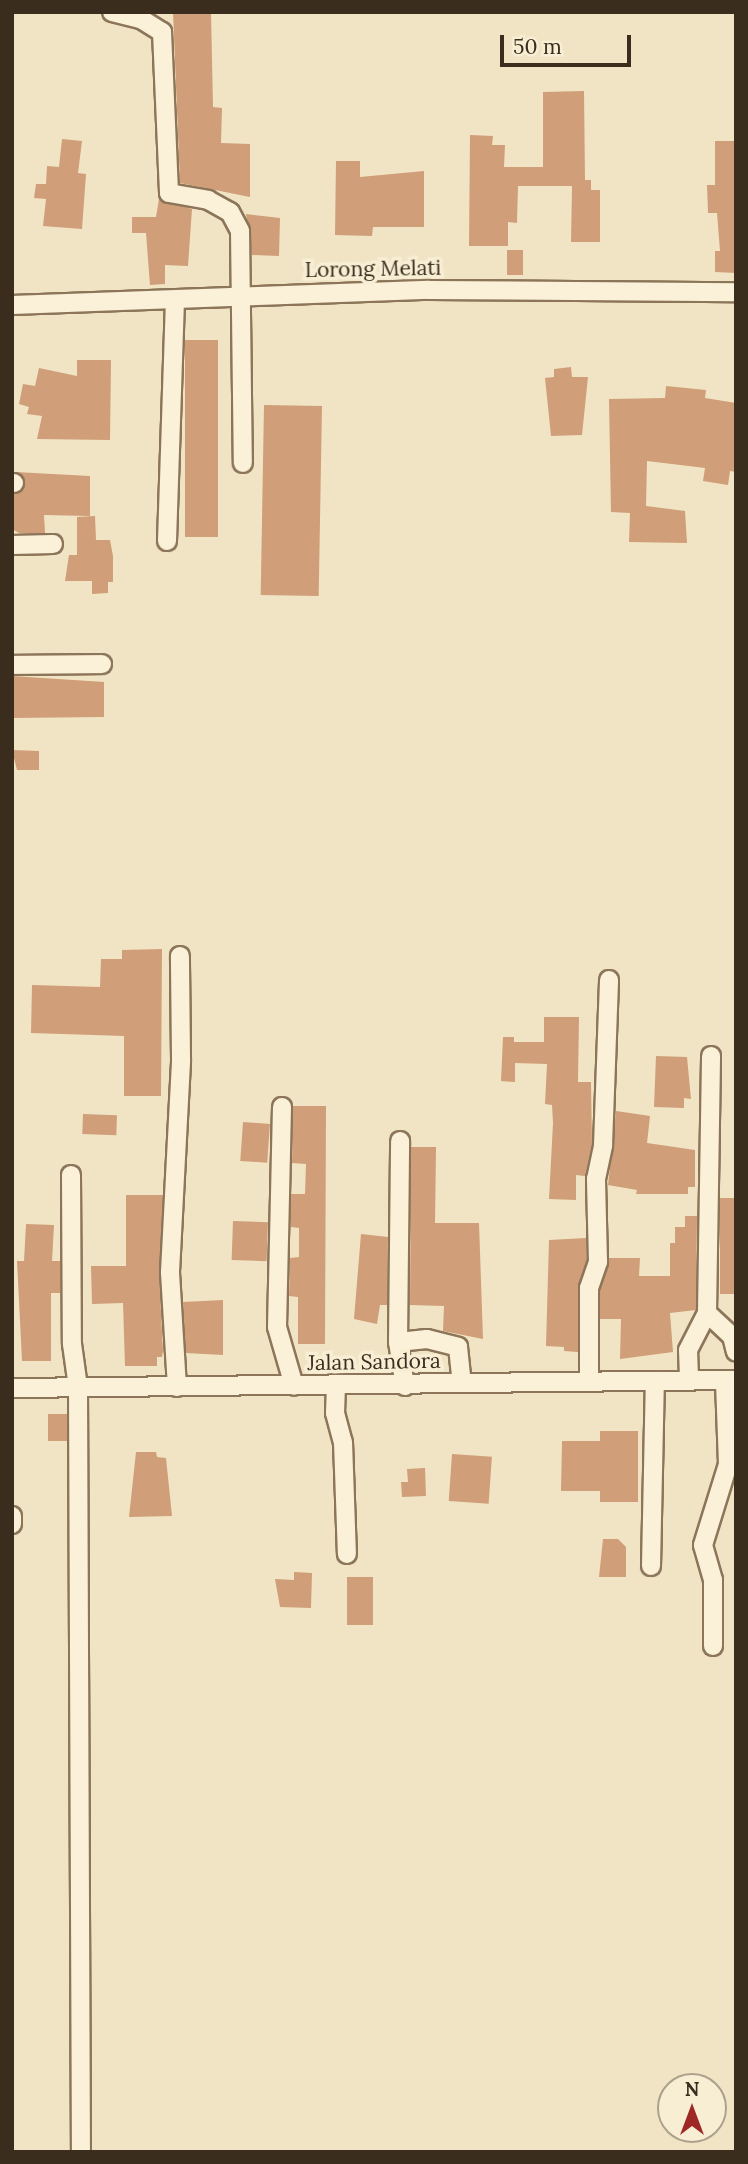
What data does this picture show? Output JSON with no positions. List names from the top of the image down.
{
  "streets": {
    "street": ["Lorong Melati", "Jalan Sandora"]
  },
  "scale_bar": "50 m",
  "north": "top"
}
